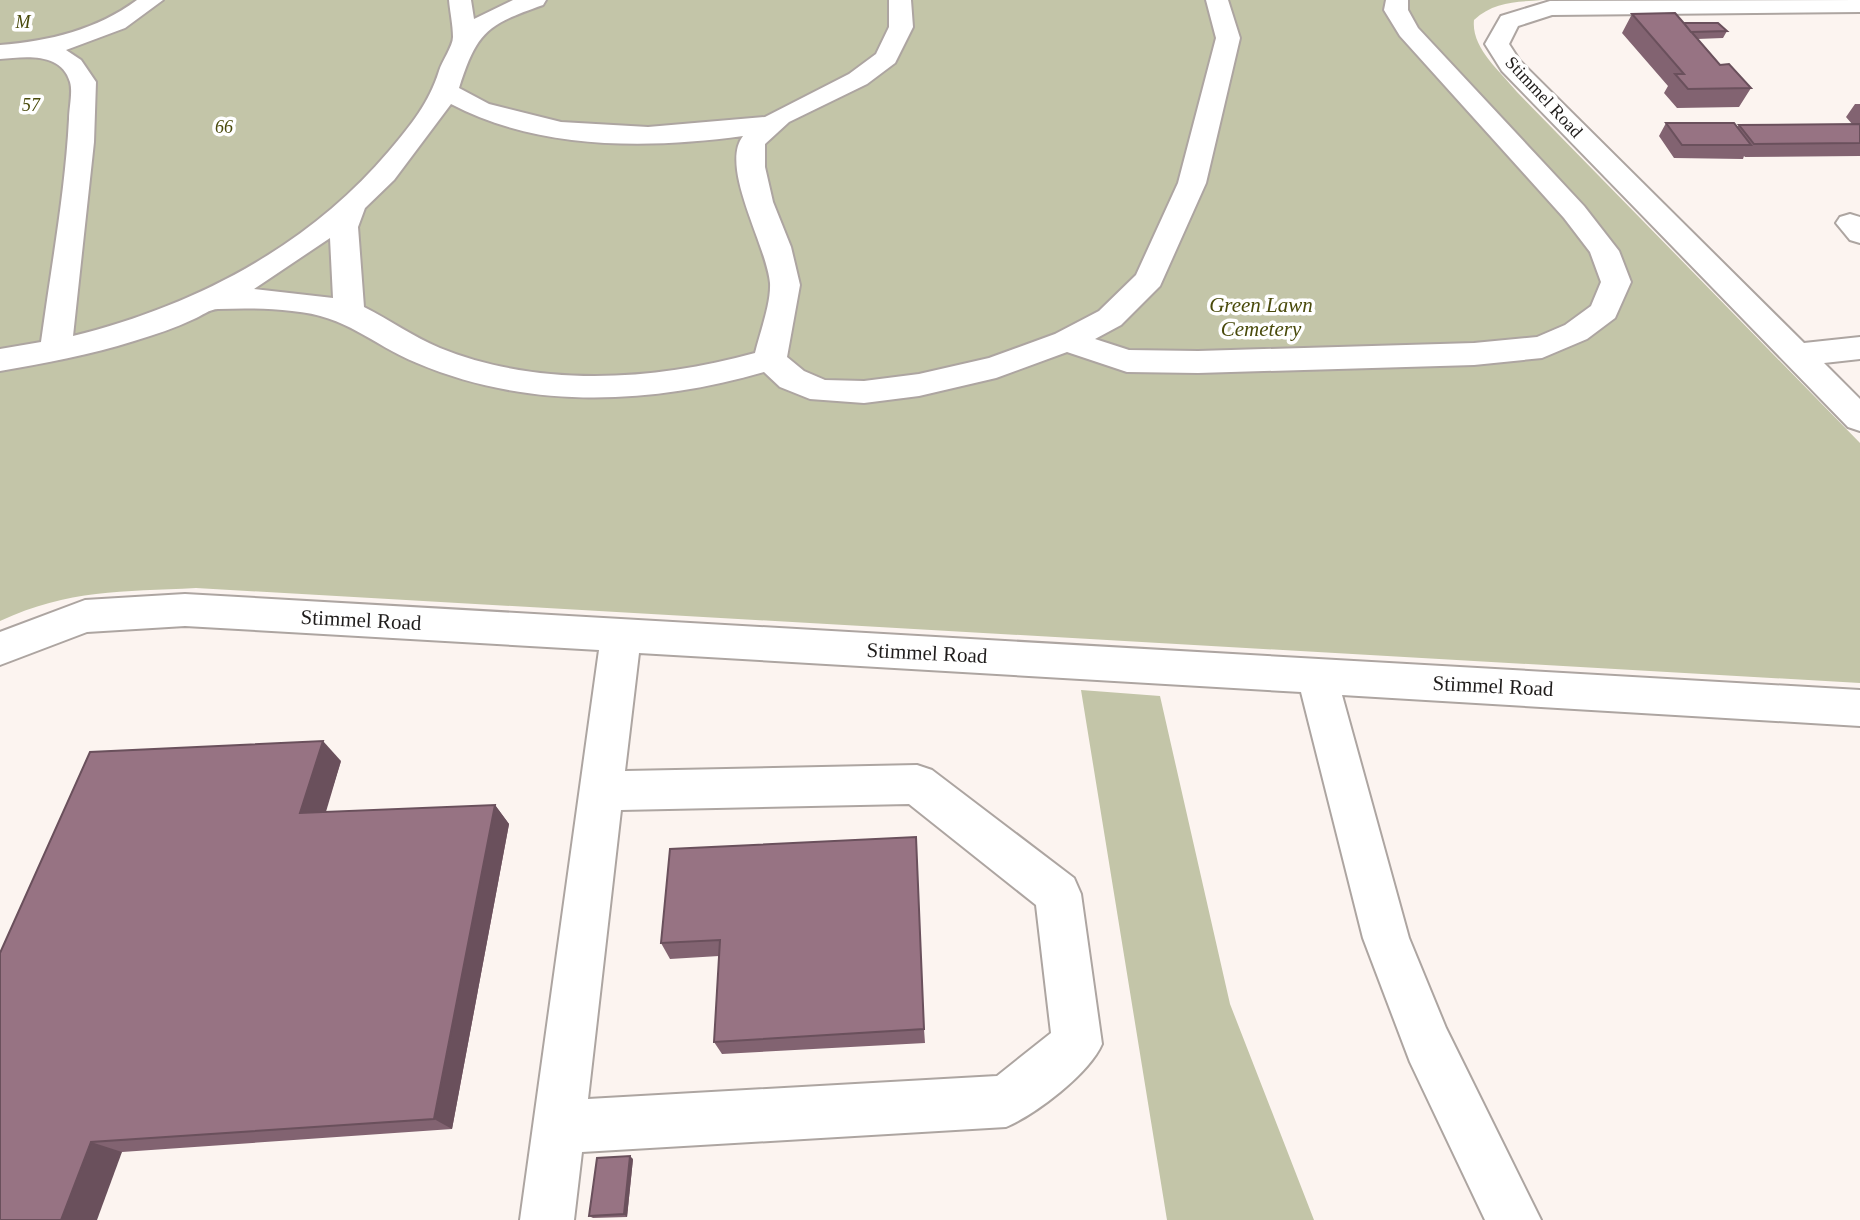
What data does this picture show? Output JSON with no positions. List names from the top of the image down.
{
  "streets": {
    "street": ["Stimmel Road"]
  },
  "parks": [
    "M",
    "57",
    "66",
    "Green Lawn Cemetery"
  ]
}
